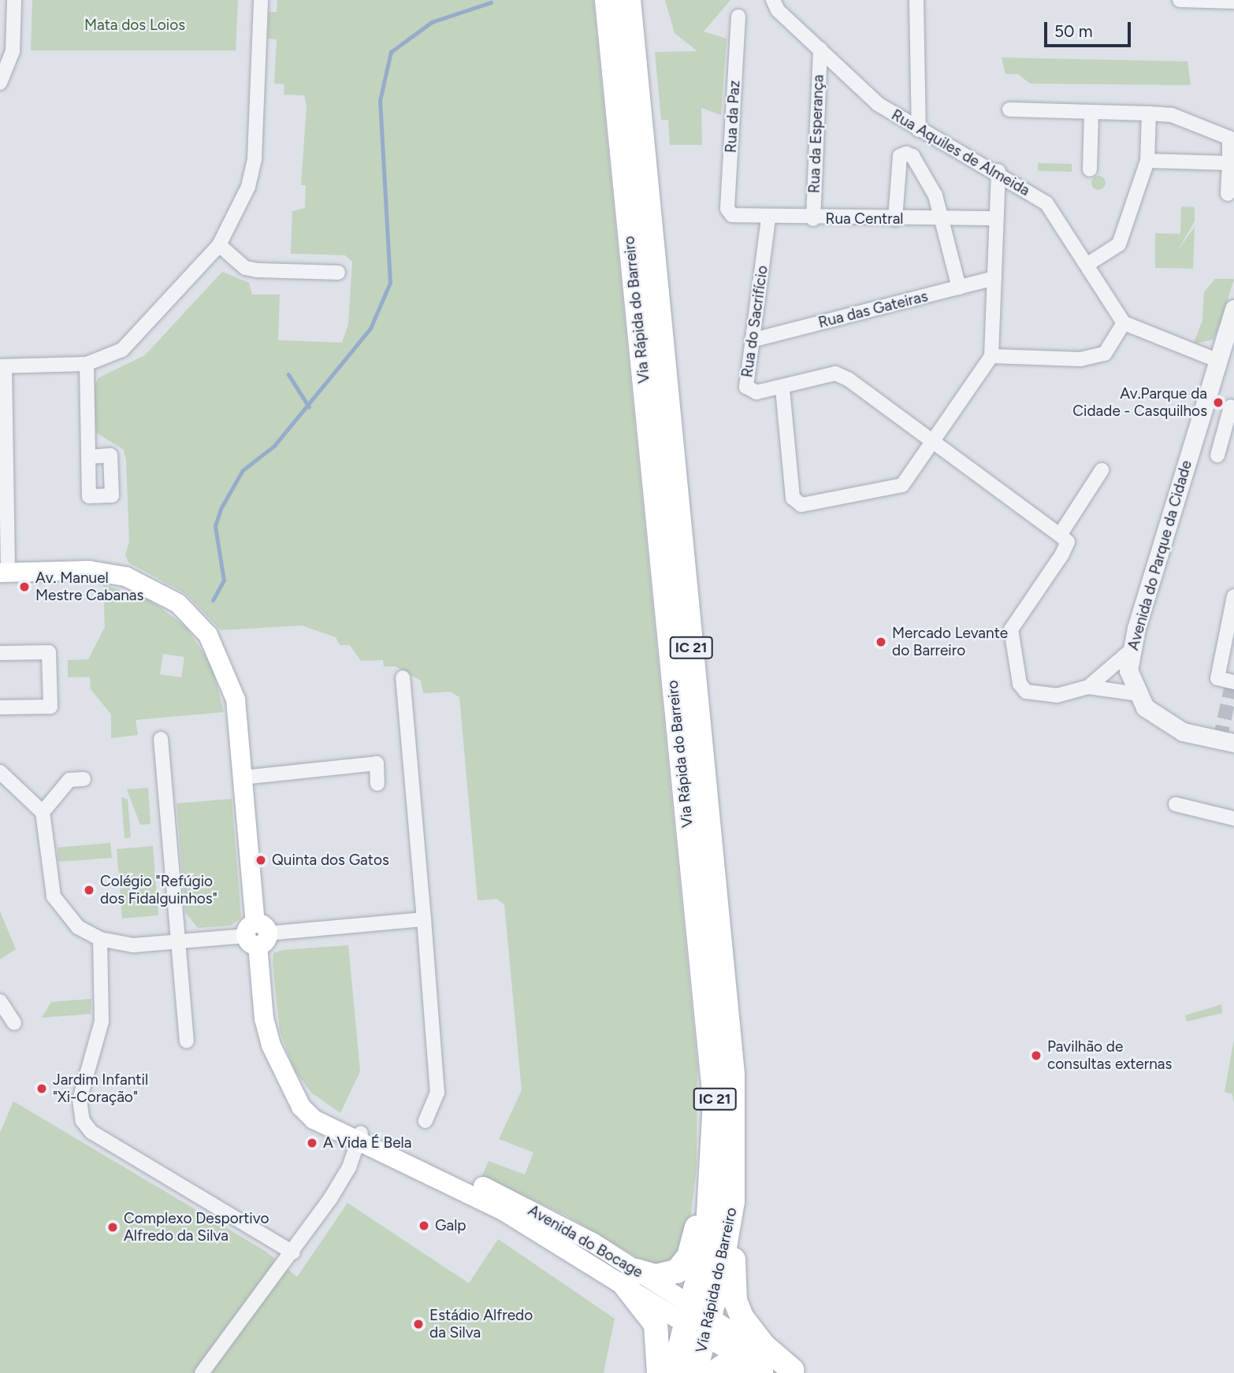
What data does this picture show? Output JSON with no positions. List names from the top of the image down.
{
  "streets": {
    "highway": ["Via Rápida do Barreiro", "IC 21"],
    "main road": ["Avenida do Bocage"],
    "street": [
      "Rua da Paz",
      "Rua da Esperança",
      "Rua Aquiles de Almeida",
      "Rua Central",
      "Rua das Gateiras",
      "Rua do Sacrifício",
      "Avenida do Parque da Cidade"
    ]
  },
  "crossings": [
    ["Rua da Paz", "Rua Central"],
    ["Rua da Esperança", "Rua Aquiles de Almeida"],
    ["Rua da Esperança", "Rua Central"],
    ["Rua Central", "Rua do Sacrifício"],
    ["Via Rápida do Barreiro", "Avenida do Bocage"],
    ["Rua das Gateiras", "Rua do Sacrifício"]
  ],
  "parks": ["Mata dos Loios"],
  "places": [
    "Av.Parque da Cidade - Casquilhos",
    "Av. Manuel Mestre Cabanas",
    "Mercado Levante do Barreiro",
    "Quinta dos Gatos",
    "Colégio \"Refúgio dos Fidalguinhos\"",
    "Pavilhão de consultas externas",
    "Jardim Infantil \"Xi-Coração\"",
    "A Vida É Bela",
    "Galp",
    "Complexo Desportivo Alfredo da Silva",
    "Estádio Alfredo da Silva"
  ],
  "scale_bar": "50 m"
}
